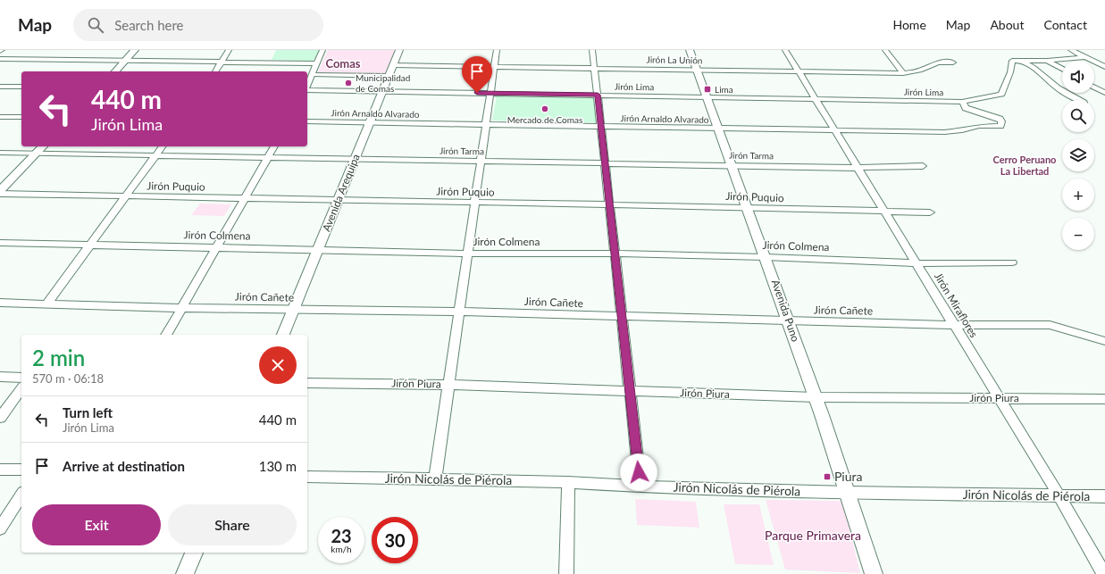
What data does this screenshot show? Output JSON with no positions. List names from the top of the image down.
{
  "streets": {
    "street": [
      "Jirón La Unión",
      "Jirón Lima",
      "Jirón Arnaldo Alvarado",
      "Jirón Tarma",
      "Jirón Puquio",
      "Avenida Arequipa",
      "Jirón Colmena",
      "Jirón Cañete",
      "Jirón Miraflores",
      "Avenida Puno",
      "Jirón Piura",
      "Jirón Nicolás de Piérola"
    ]
  },
  "crossings": [
    ["Jirón La Unión", "Avenida Arequipa"],
    ["Jirón La Unión", "Jirón Miraflores"],
    ["Jirón La Unión", "Avenida Puno"],
    ["Jirón Lima", "Jirón Arnaldo Alvarado"],
    ["Jirón Lima", "Avenida Arequipa"],
    ["Jirón Lima", "Jirón Miraflores"],
    ["Jirón Lima", "Avenida Puno"],
    ["Jirón Arnaldo Alvarado", "Avenida Arequipa"],
    ["Jirón Arnaldo Alvarado", "Jirón Miraflores"],
    ["Jirón Arnaldo Alvarado", "Avenida Puno"],
    ["Jirón Tarma", "Avenida Arequipa"],
    ["Jirón Tarma", "Jirón Miraflores"],
    ["Jirón Tarma", "Avenida Puno"],
    ["Jirón Puquio", "Avenida Arequipa"],
    ["Jirón Puquio", "Jirón Miraflores"],
    ["Jirón Puquio", "Avenida Puno"],
    ["Avenida Arequipa", "Jirón Colmena"],
    ["Avenida Arequipa", "Jirón Cañete"],
    ["Jirón Colmena", "Jirón Miraflores"],
    ["Jirón Colmena", "Avenida Puno"],
    ["Jirón Cañete", "Jirón Miraflores"],
    ["Jirón Cañete", "Avenida Puno"],
    ["Jirón Miraflores", "Jirón Piura"],
    ["Jirón Miraflores", "Jirón Nicolás de Piérola"],
    ["Avenida Puno", "Jirón Piura"],
    ["Avenida Puno", "Jirón Nicolás de Piérola"]
  ],
  "districts": ["Comas", "Cerro Peruano La Libertad"],
  "parks": ["Parque Primavera"],
  "places": {
    "other": ["Municipalidad de Comas", "Mercado de Comas"],
    "transit": ["Lima", "Piura"]
  },
  "page": {
    "header": "Map",
    "search": "Search here",
    "nav": [
      "Home",
      "Map",
      "About",
      "Contact"
    ],
    "map_buttons": ["+", "−"],
    "turn": ["440 m", "Jirón Lima"],
    "heading": ["2 min", "570 m · 06:18"],
    "list": [
      {
        "name": "Turn left",
        "note": "Jirón Lima",
        "value": "440 m"
      },
      {
        "name": "Arrive at destination",
        "value": "130 m"
      }
    ],
    "buttons": ["Exit", "Share"],
    "speed": "23 km/h",
    "limit": "30"
  }
}
